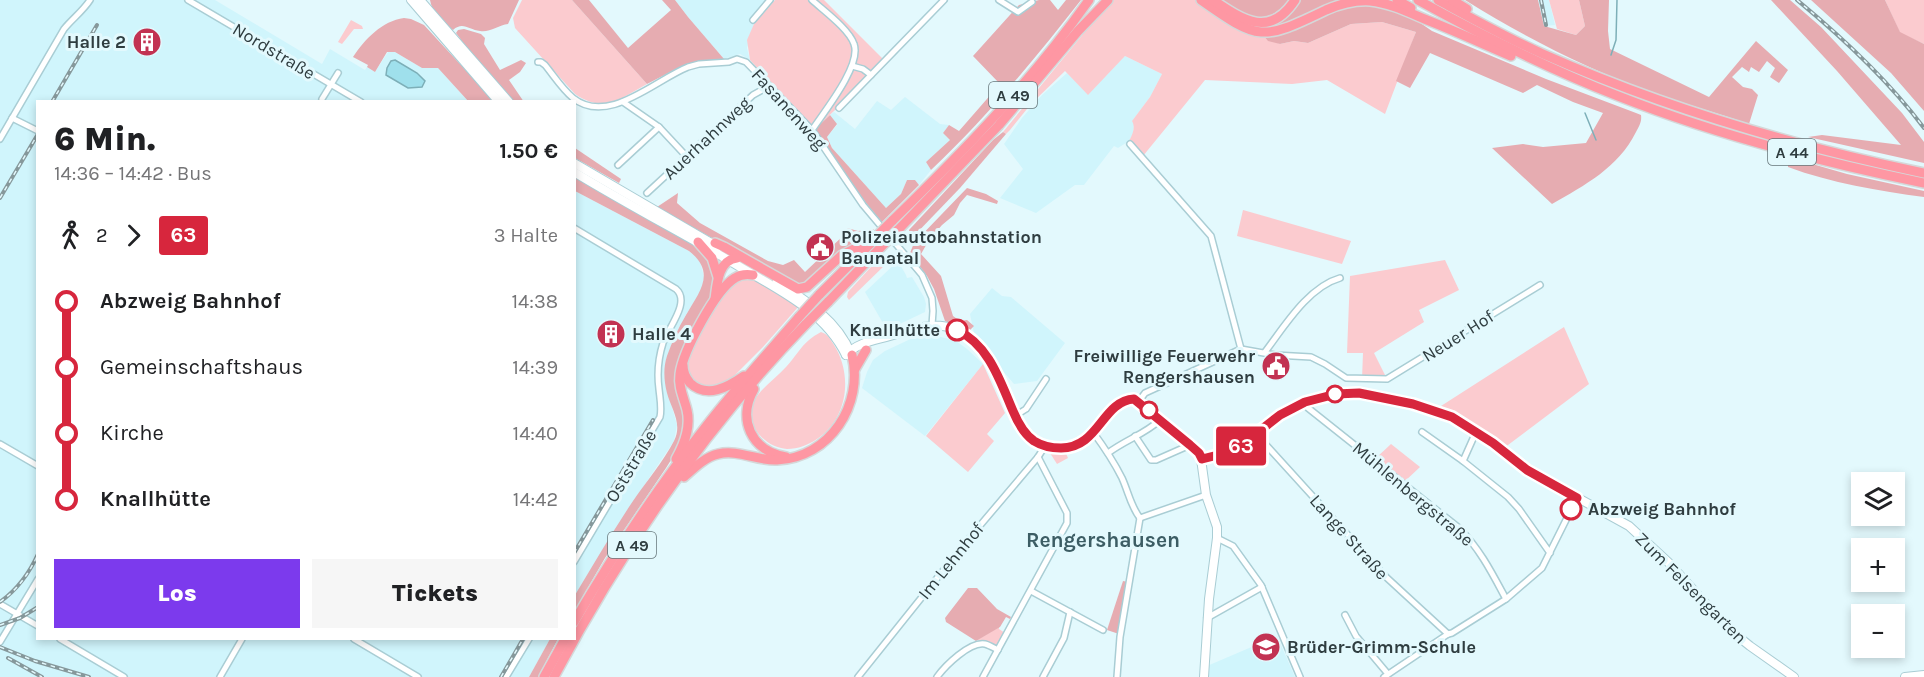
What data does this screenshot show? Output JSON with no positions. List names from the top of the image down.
{
  "streets": {
    "highway": ["A 49", "A 44"],
    "street": [
      "Nordstraße",
      "Fasanenweg",
      "Auerhahnweg",
      "Neuer Hof",
      "Oststraße",
      "Mühlenbergstraße",
      "Lange Straße",
      "Im Lehnhof",
      "Zum Felsengarten"
    ]
  },
  "crossings": [
    ["Fasanenweg", "Auerhahnweg"],
    ["Mühlenbergstraße", "Zum Felsengarten"],
    ["Lange Straße", "Zum Felsengarten"]
  ],
  "districts": ["Rengershausen"],
  "places": {
    "building": ["Halle 2", "Halle 4"],
    "public building": ["Polizeiautobahnstation Baunatal", "Freiwillige Feuerwehr Rengershausen"],
    "other": ["Knallhütte", "Abzweig Bahnhof"],
    "school or university": ["Brüder-Grimm-Schule"]
  },
  "lines": ["bus line 63"],
  "page": {
    "on_map": "63",
    "heading": ["6 Min.", "14:36 – 14:42 · Bus", "1.50 €"],
    "legs": ["2", "63", "3 Halte"],
    "list": [
      {
        "name": "Abzweig Bahnhof",
        "value": "14:38"
      },
      {
        "name": "Gemeinschaftshaus",
        "value": "14:39"
      },
      {
        "name": "Kirche",
        "value": "14:40"
      },
      {
        "name": "Knallhütte",
        "value": "14:42"
      }
    ],
    "map_buttons": ["+", "−"],
    "buttons": ["Los", "Tickets"]
  }
}
